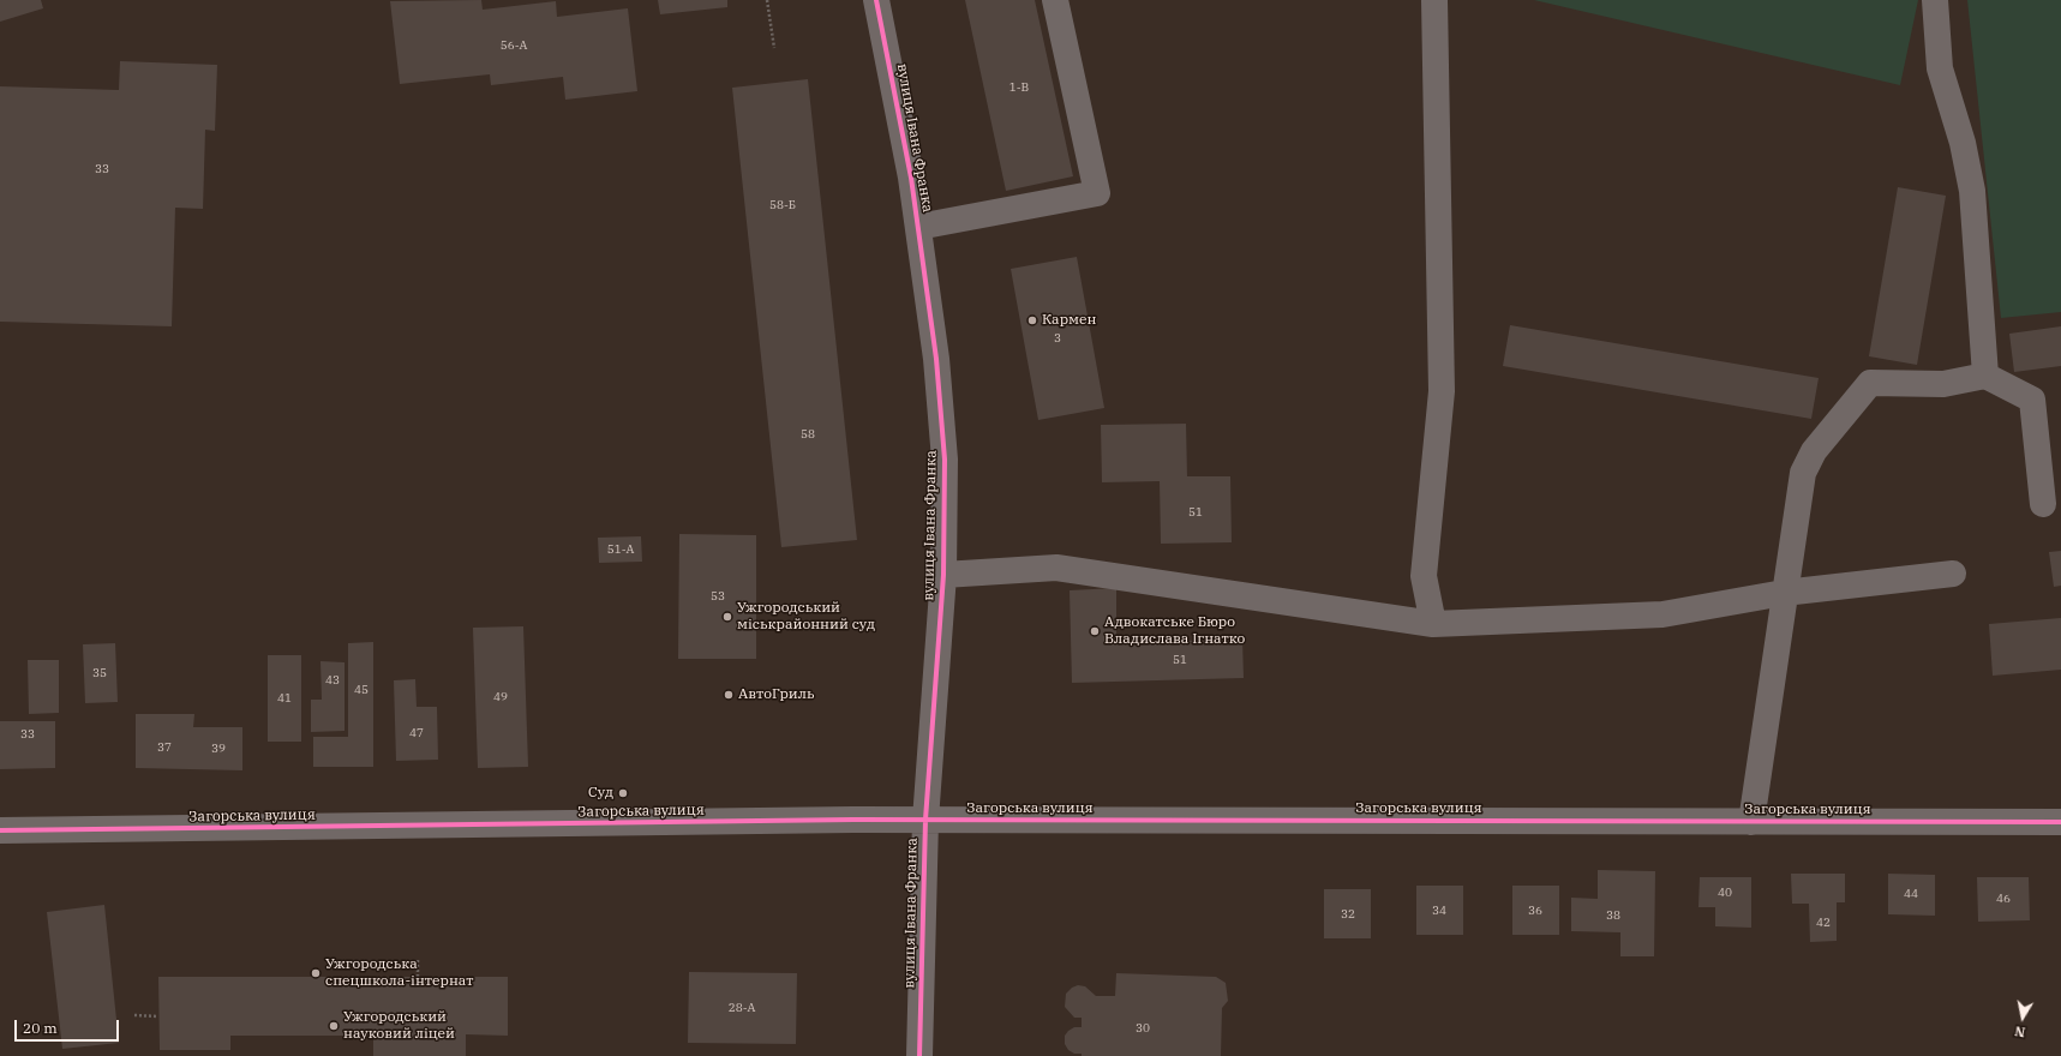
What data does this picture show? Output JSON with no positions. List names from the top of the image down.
{
  "streets": {
    "street": ["вулиця Івана Франка", "Загорська вулиця"]
  },
  "crossings": [
    ["вулиця Івана Франка", "Загорська вулиця"]
  ],
  "places": [
    "Кармен",
    "Ужгородський міськрайонний суд",
    "Адвокатське Бюро Владислава Ігнатко",
    "АвтоГриль",
    "Суд",
    "Ужгородська спецшкола-інтернат",
    "Ужгородський науковий ліцей"
  ],
  "house_numbers": [
    "56-А",
    "1-В",
    "33",
    "58-Б",
    "3",
    "58",
    "51",
    "51-А",
    "53",
    "51",
    "35",
    "43",
    "45",
    "49",
    "41",
    "47",
    "33",
    "37",
    "39",
    "40",
    "44",
    "46",
    "34",
    "36",
    "32",
    "38",
    "42",
    "28-А",
    "30"
  ],
  "scale_bar": "20 m",
  "north": "bottom"
}
